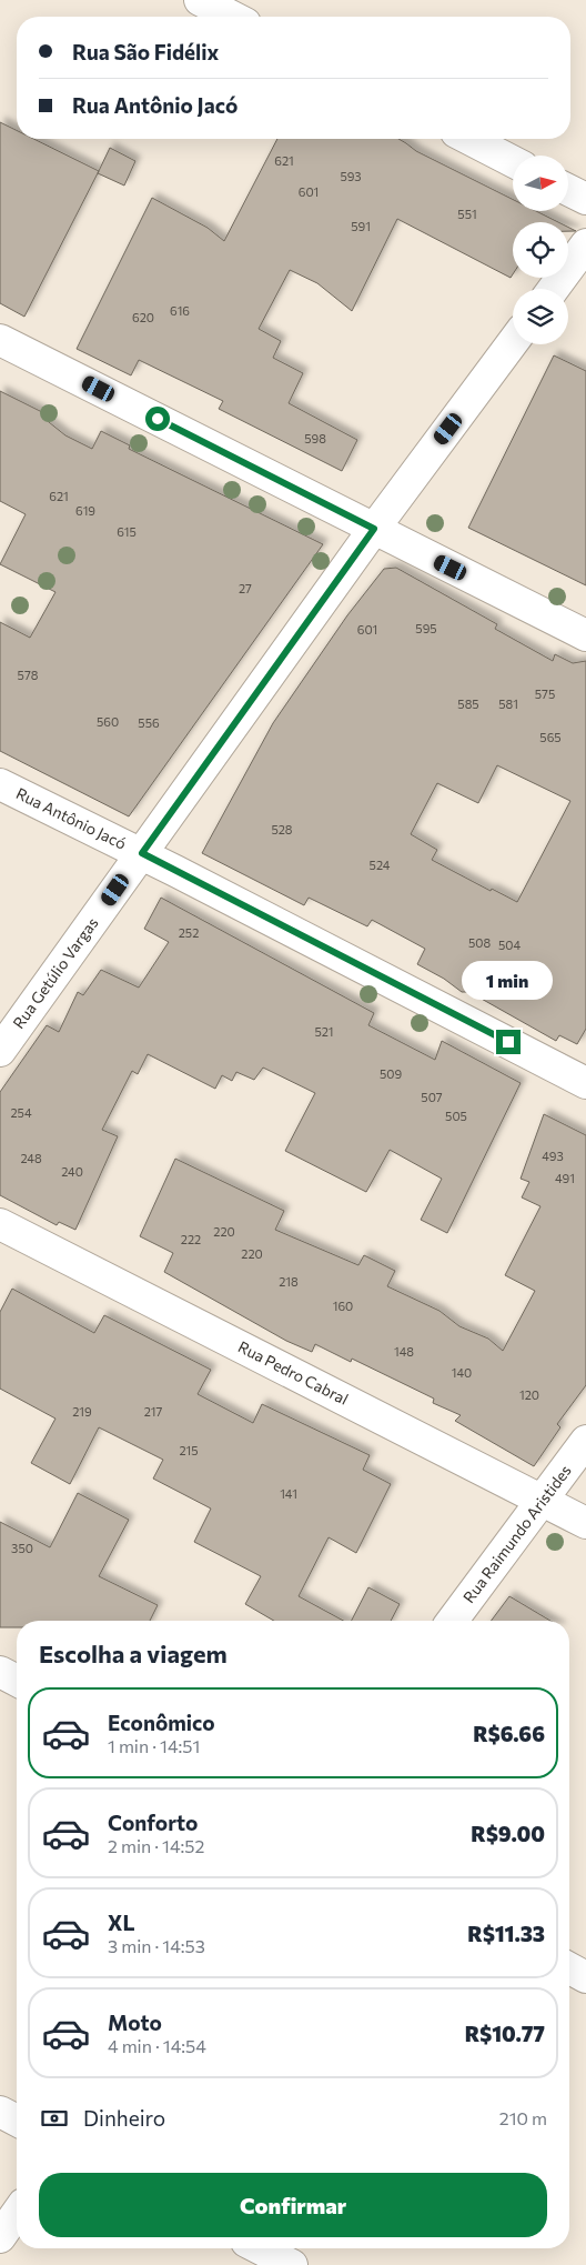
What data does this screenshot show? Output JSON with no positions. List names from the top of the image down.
{
  "streets": {
    "street": [
      "Rua Antônio Jacó",
      "Rua Getúlio Vargas",
      "Rua Pedro Cabral",
      "Rua Raimundo Aristides"
    ]
  },
  "crossings": [
    ["Rua Antônio Jacó", "Rua Getúlio Vargas"],
    ["Rua Pedro Cabral", "Rua Raimundo Aristides"]
  ],
  "house_numbers": [
    "621",
    "593",
    "601",
    "551",
    "591",
    "616",
    "620",
    "598",
    "621",
    "619",
    "615",
    "27",
    "595",
    "601",
    "578",
    "575",
    "585",
    "581",
    "560",
    "556",
    "565",
    "528",
    "524",
    "252",
    "508",
    "504",
    "521",
    "509",
    "507",
    "254",
    "505",
    "493",
    "248",
    "240",
    "491",
    "220",
    "222",
    "220",
    "218",
    "160",
    "148",
    "140",
    "120",
    "219",
    "217",
    "215",
    "141",
    "350"
  ],
  "north": "right",
  "page": {
    "banner": ["Rua São Fidélix", "Rua Antônio Jacó"],
    "bubble": "1 min",
    "heading": "Escolha a viagem",
    "list": [
      {
        "name": "Econômico",
        "note": "1 min · 14:51",
        "value": "R$6.66"
      },
      {
        "name": "Conforto",
        "note": "2 min · 14:52",
        "value": "R$9.00"
      },
      {
        "name": "XL",
        "note": "3 min · 14:53",
        "value": "R$11.33"
      },
      {
        "name": "Moto",
        "note": "4 min · 14:54",
        "value": "R$10.77"
      }
    ],
    "pay": ["Dinheiro", "210 m"],
    "buttons": "Confirmar"
  }
}
